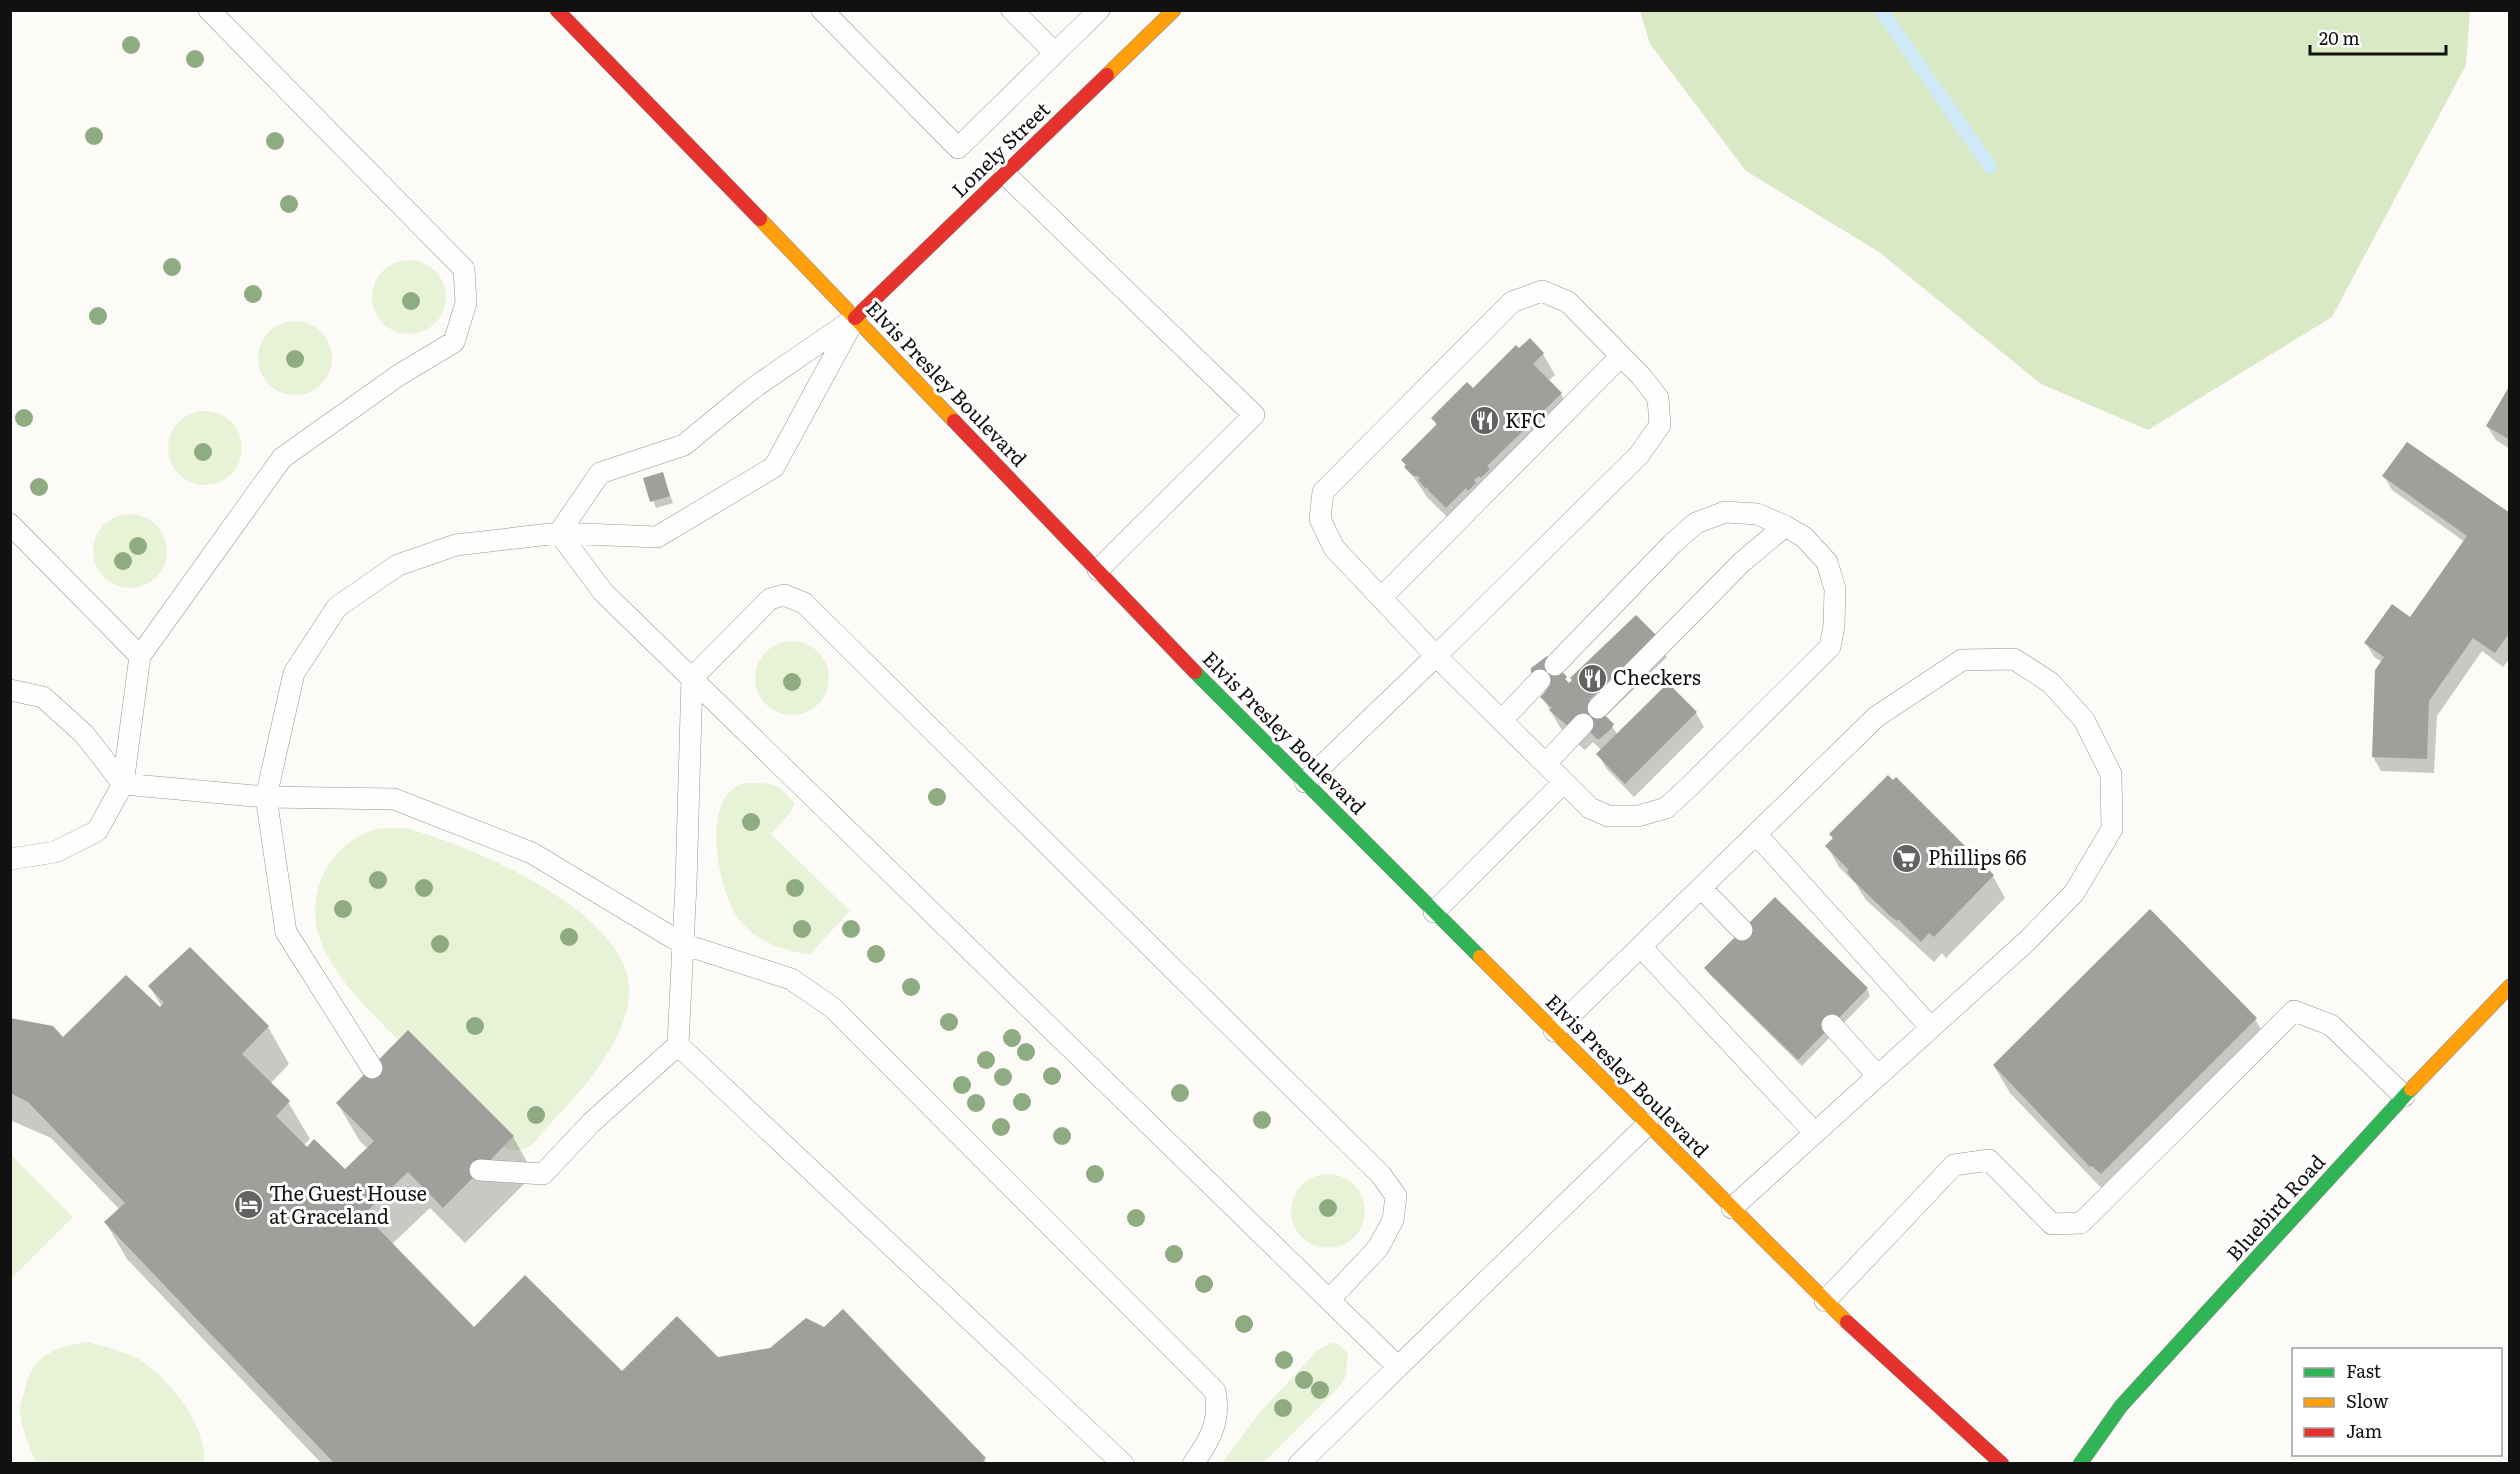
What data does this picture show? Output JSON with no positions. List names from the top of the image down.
{
  "streets": {
    "main road": ["Lonely Street", "Elvis Presley Boulevard", "Bluebird Road"]
  },
  "crossings": [
    ["Lonely Street", "Elvis Presley Boulevard"]
  ],
  "places": {
    "restaurant": ["KFC", "Checkers"],
    "supermarket": ["Phillips 66"],
    "hotel": ["The Guest House at Graceland"]
  },
  "legend": ["Fast", "Slow", "Jam"],
  "scale_bar": "20 m"
}
